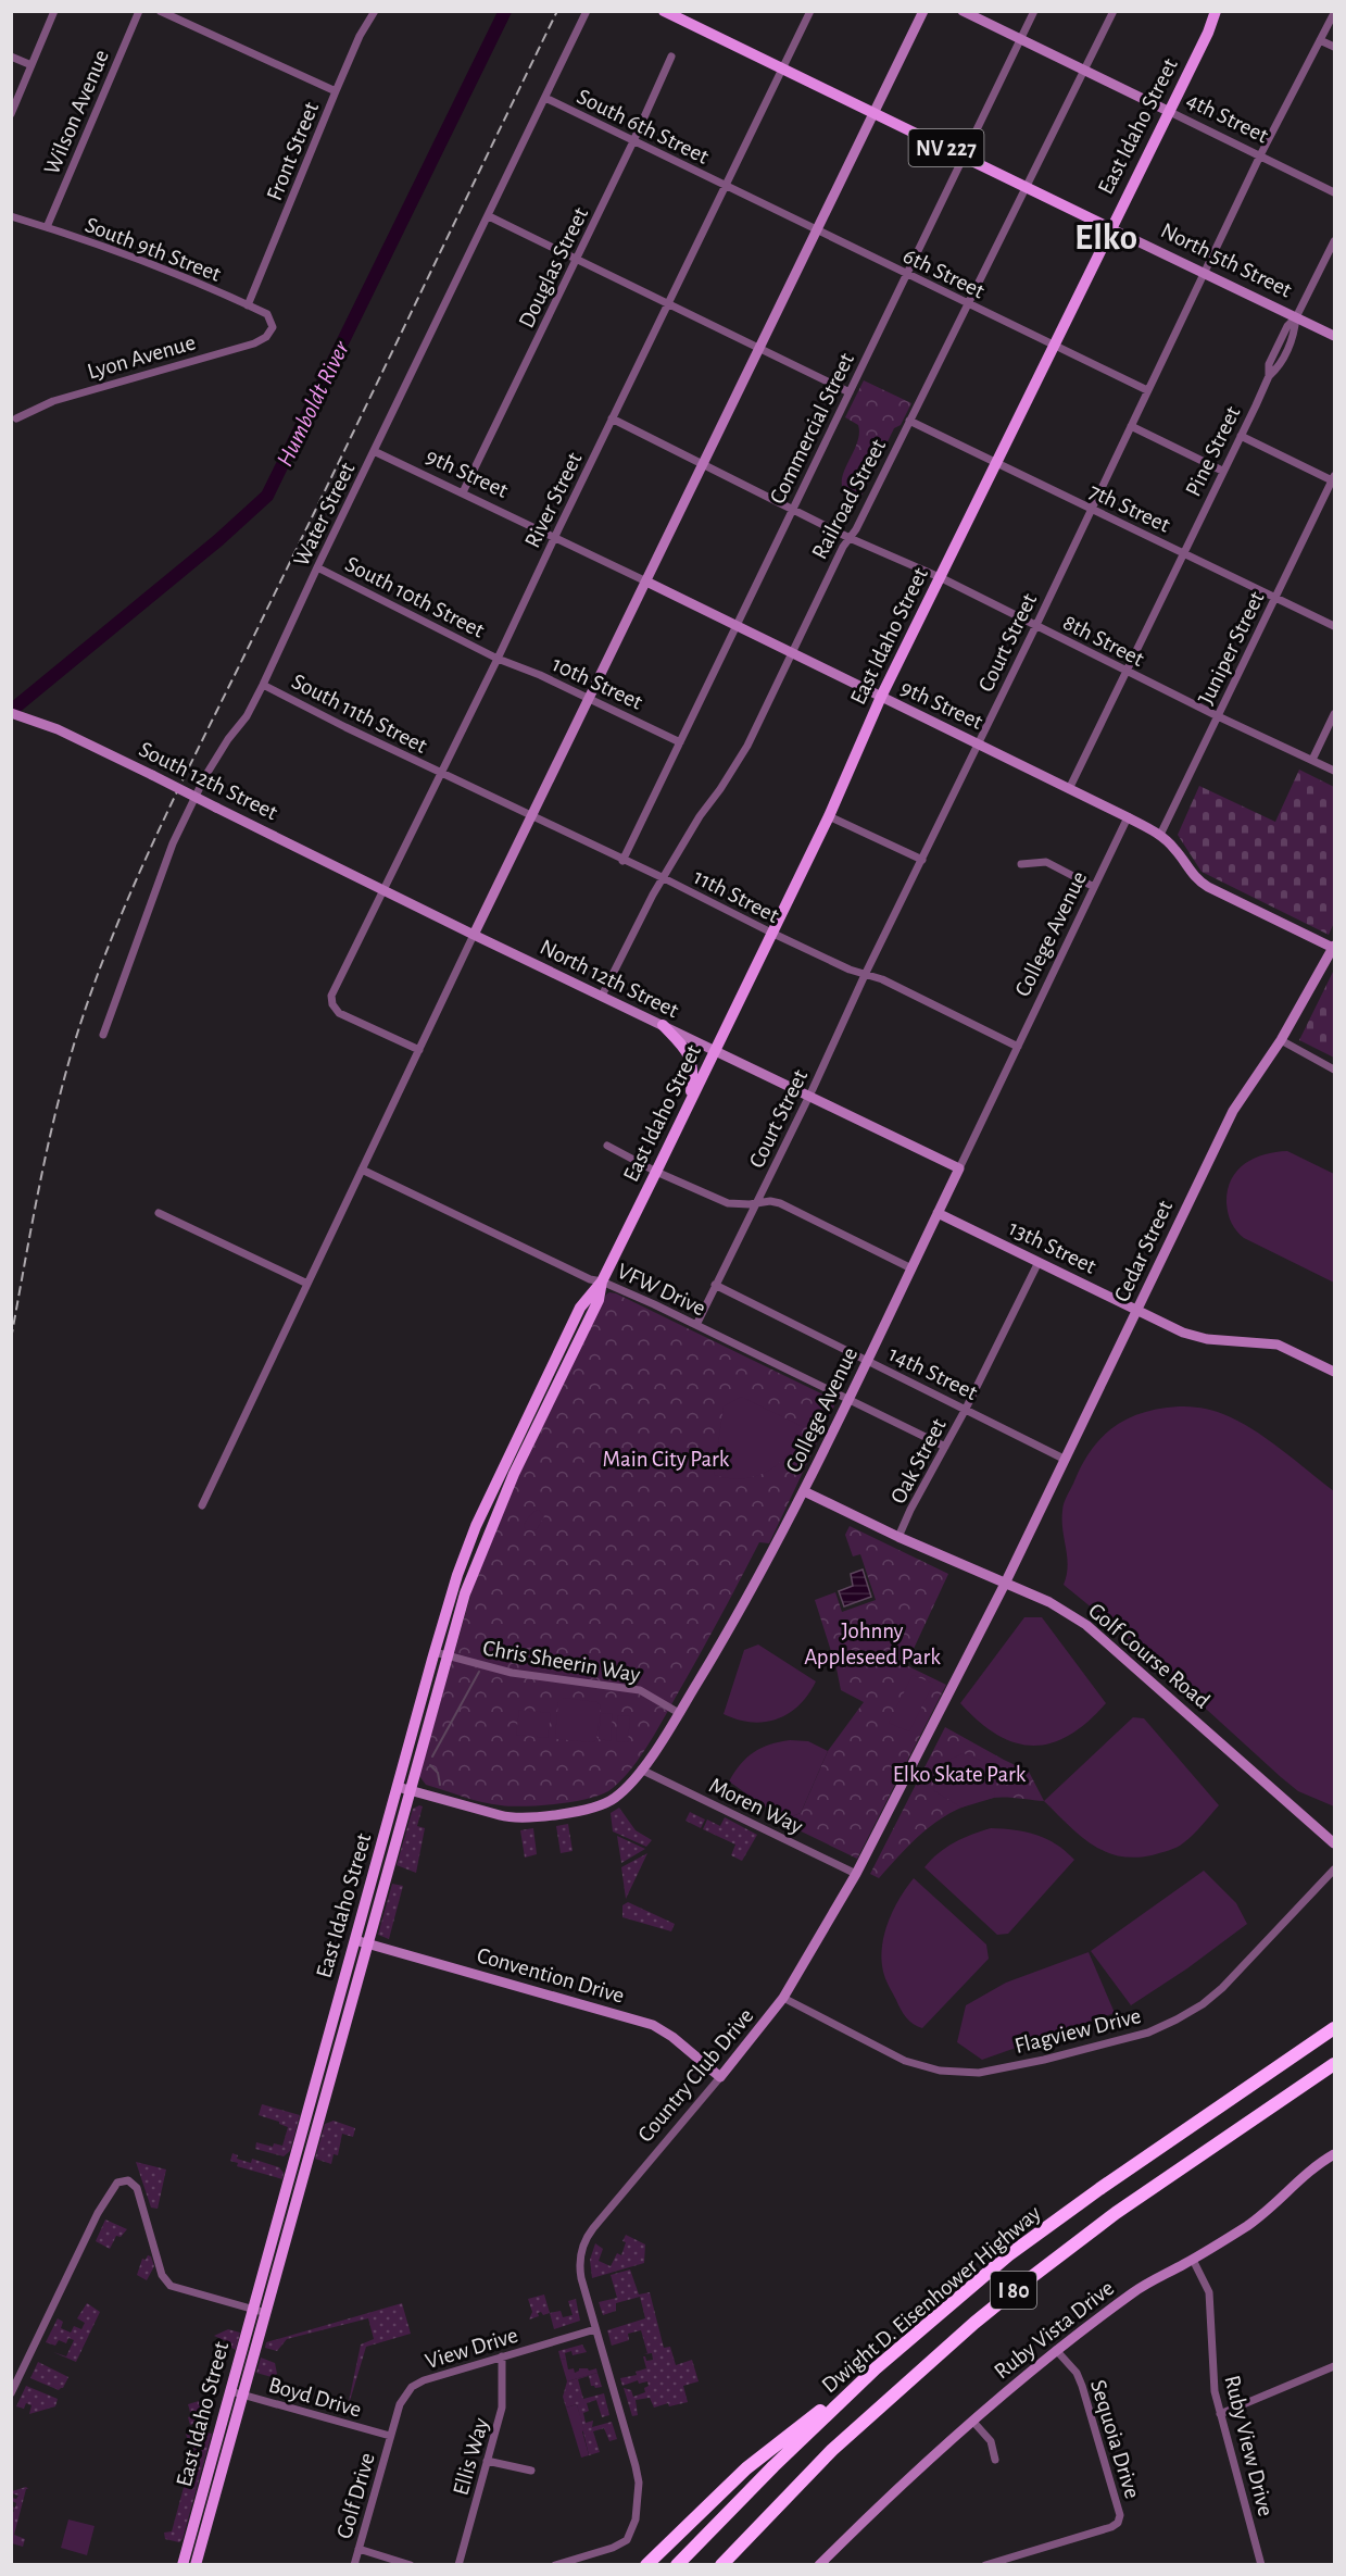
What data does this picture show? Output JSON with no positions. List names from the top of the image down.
{
  "streets": {
    "highway": ["I 80", "Dwight D. Eisenhower Highway"],
    "main road": ["East Idaho Street", "NV 227", "North 5th Street"],
    "street": [
      "Wilson Avenue",
      "4th Street",
      "South 6th Street",
      "Front Street",
      "South 9th Street",
      "Douglas Street",
      "6th Street",
      "Lyon Avenue",
      "Commercial Street",
      "Pine Street",
      "9th Street",
      "Railroad Street",
      "River Street",
      "7th Street",
      "Water Street",
      "South 10th Street",
      "8th Street",
      "Court Street",
      "Juniper Street",
      "10th Street",
      "South 11th Street",
      "South 12th Street",
      "11th Street",
      "College Avenue",
      "North 12th Street",
      "13th Street",
      "Cedar Street",
      "VFW Drive",
      "14th Street",
      "Oak Street",
      "Golf Course Road",
      "Chris Sheerin Way",
      "Moren Way",
      "Convention Drive",
      "Flagview Drive",
      "Country Club Drive",
      "Ruby Vista Drive",
      "View Drive",
      "Boyd Drive",
      "Sequoia Drive",
      "Ruby View Drive",
      "Ellis Way",
      "Golf Drive"
    ]
  },
  "crossings": [
    ["Wilson Avenue", "South 9th Street"],
    ["4th Street", "East Idaho Street"],
    ["4th Street", "Commercial Street"],
    ["4th Street", "Railroad Street"],
    ["4th Street", "Court Street"],
    ["South 6th Street", "Douglas Street"],
    ["South 6th Street", "6th Street"],
    ["South 6th Street", "River Street"],
    ["South 6th Street", "Water Street"],
    ["East Idaho Street", "North 5th Street"],
    ["East Idaho Street", "6th Street"],
    ["East Idaho Street", "9th Street"],
    ["East Idaho Street", "7th Street"],
    ["East Idaho Street", "8th Street"],
    ["East Idaho Street", "11th Street"],
    ["East Idaho Street", "College Avenue"],
    ["East Idaho Street", "North 12th Street"],
    ["East Idaho Street", "VFW Drive"],
    ["East Idaho Street", "Chris Sheerin Way"],
    ["East Idaho Street", "Convention Drive"],
    ["East Idaho Street", "Boyd Drive"],
    ["NV 227", "North 5th Street"],
    ["NV 227", "River Street"],
    ["Front Street", "South 9th Street"],
    ["South 9th Street", "Lyon Avenue"],
    ["North 5th Street", "Commercial Street"],
    ["North 5th Street", "Pine Street"],
    ["North 5th Street", "Railroad Street"],
    ["North 5th Street", "River Street"],
    ["North 5th Street", "Court Street"],
    ["Douglas Street", "9th Street"],
    ["6th Street", "Commercial Street"],
    ["6th Street", "Railroad Street"],
    ["6th Street", "River Street"],
    ["6th Street", "Court Street"],
    ["Commercial Street", "9th Street"],
    ["Commercial Street", "8th Street"],
    ["Commercial Street", "10th Street"],
    ["Commercial Street", "11th Street"],
    ["Pine Street", "9th Street"],
    ["Pine Street", "7th Street"],
    ["Pine Street", "8th Street"],
    ["9th Street", "Railroad Street"],
    ["9th Street", "River Street"],
    ["9th Street", "Water Street"],
    ["9th Street", "Court Street"],
    ["9th Street", "Juniper Street"],
    ["9th Street", "College Avenue"],
    ["9th Street", "Cedar Street"],
    ["Railroad Street", "7th Street"],
    ["Railroad Street", "8th Street"],
    ["Railroad Street", "11th Street"],
    ["Railroad Street", "North 12th Street"],
    ["River Street", "South 10th Street"],
    ["River Street", "8th Street"],
    ["River Street", "10th Street"],
    ["River Street", "South 11th Street"],
    ["River Street", "South 12th Street"],
    ["River Street", "11th Street"],
    ["River Street", "North 12th Street"],
    ["7th Street", "Court Street"],
    ["7th Street", "Juniper Street"],
    ["Water Street", "South 10th Street"],
    ["Water Street", "South 11th Street"],
    ["South 10th Street", "10th Street"],
    ["8th Street", "Court Street"],
    ["8th Street", "Juniper Street"],
    ["Court Street", "11th Street"],
    ["Court Street", "North 12th Street"],
    ["Court Street", "VFW Drive"],
    ["Court Street", "14th Street"],
    ["South 11th Street", "11th Street"],
    ["South 12th Street", "North 12th Street"],
    ["11th Street", "College Avenue"],
    ["College Avenue", "North 12th Street"],
    ["College Avenue", "13th Street"],
    ["College Avenue", "VFW Drive"],
    ["College Avenue", "14th Street"],
    ["College Avenue", "Golf Course Road"],
    ["College Avenue", "Chris Sheerin Way"],
    ["College Avenue", "Moren Way"],
    ["13th Street", "Cedar Street"],
    ["13th Street", "Oak Street"],
    ["Cedar Street", "14th Street"],
    ["Cedar Street", "Golf Course Road"],
    ["Cedar Street", "Country Club Drive"],
    ["VFW Drive", "Oak Street"],
    ["14th Street", "Oak Street"],
    ["Oak Street", "Golf Course Road"],
    ["Golf Course Road", "Country Club Drive"],
    ["Moren Way", "Country Club Drive"],
    ["Convention Drive", "Country Club Drive"],
    ["Flagview Drive", "Country Club Drive"],
    ["Country Club Drive", "View Drive"],
    ["Ruby Vista Drive", "Sequoia Drive"],
    ["Ruby Vista Drive", "Ruby View Drive"],
    ["View Drive", "Boyd Drive"],
    ["View Drive", "Ellis Way"],
    ["View Drive", "Golf Drive"],
    ["Boyd Drive", "Golf Drive"]
  ],
  "districts": ["Elko"],
  "water": ["Humboldt River"],
  "parks": ["Main City Park", "Johnny Appleseed Park", "Elko Skate Park"]
}
